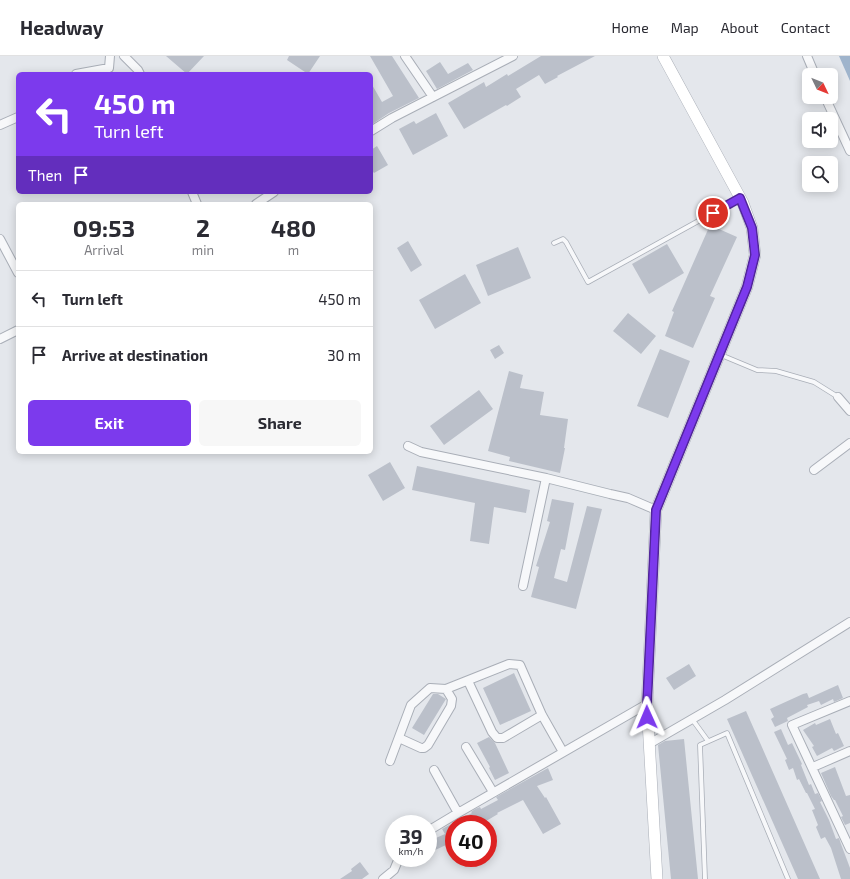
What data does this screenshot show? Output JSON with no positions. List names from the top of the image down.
{
  "north": "bottom right",
  "page": {
    "header": "Headway",
    "nav": [
      "Home",
      "Map",
      "About",
      "Contact"
    ],
    "turn": ["450 m", "Turn left"],
    "then": "Then",
    "eta": [
      "09:53",
      "Arrival",
      "2",
      "min",
      "480",
      "m"
    ],
    "list": [
      {
        "name": "Turn left",
        "value": "450 m"
      },
      {
        "name": "Arrive at destination",
        "value": "30 m"
      }
    ],
    "buttons": ["Exit", "Share"],
    "speed": "39 km/h",
    "limit": "40"
  }
}
